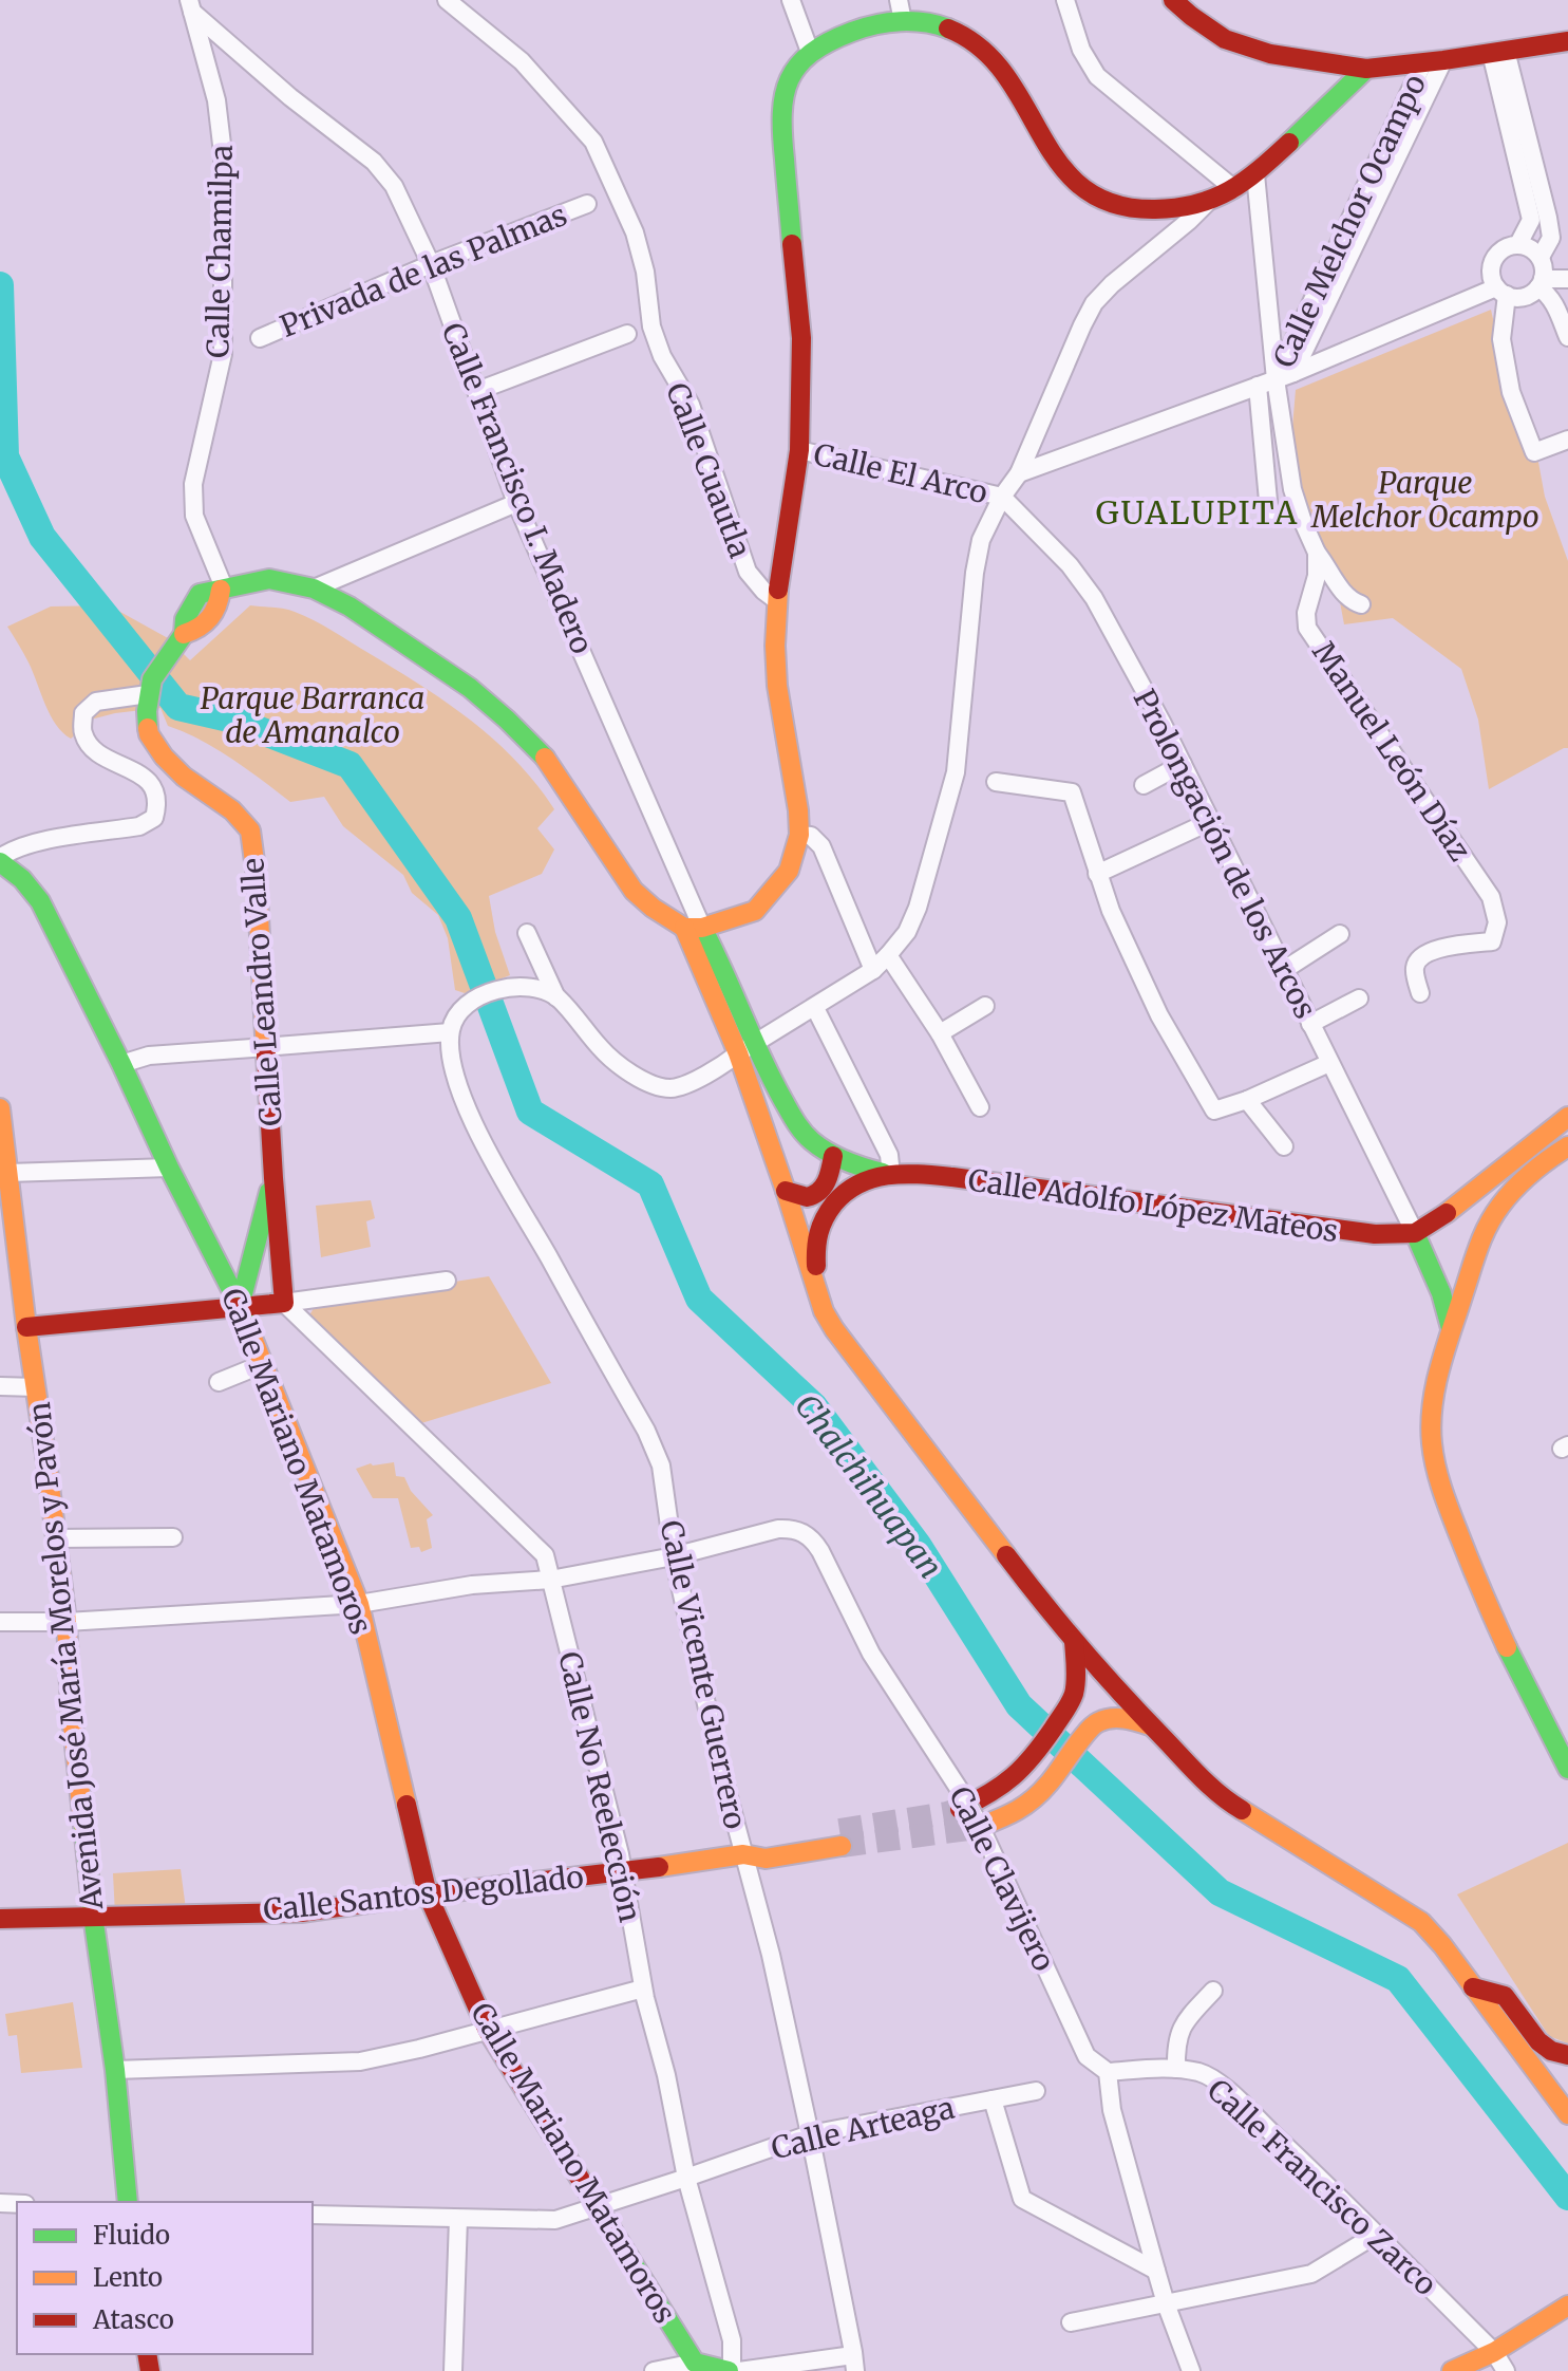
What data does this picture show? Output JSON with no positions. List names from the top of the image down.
{
  "streets": {
    "street": [
      "Calle Melchor Ocampo",
      "Calle Chamilpa",
      "Privada de las Palmas",
      "Calle Cuautla",
      "Calle El Arco",
      "Calle Francisco I. Madero",
      "Manuel León Díaz",
      "Prolongación de los Arcos",
      "Calle Leandro Valle",
      "Calle Adolfo López Mateos",
      "Calle Mariano Matamoros",
      "Avenida José María Morelos y Pavón",
      "Calle Vicente Guerrero",
      "Calle No Reelección",
      "Calle Clavijero",
      "Calle Santos Degollado",
      "Calle Arteaga",
      "Calle Francisco Zarco"
    ]
  },
  "crossings": [
    ["Calle Chamilpa", "Calle Francisco I. Madero"],
    ["Privada de las Palmas", "Calle Francisco I. Madero"],
    ["Calle El Arco", "Prolongación de los Arcos"],
    ["Calle Francisco I. Madero", "Calle Adolfo López Mateos"],
    ["Prolongación de los Arcos", "Calle Adolfo López Mateos"],
    ["Calle Leandro Valle", "Calle No Reelección"],
    ["Calle Mariano Matamoros", "Calle Clavijero"],
    ["Calle Mariano Matamoros", "Calle Santos Degollado"],
    ["Calle Mariano Matamoros", "Calle Arteaga"],
    ["Avenida José María Morelos y Pavón", "Calle Clavijero"],
    ["Avenida José María Morelos y Pavón", "Calle Santos Degollado"],
    ["Calle Vicente Guerrero", "Calle Clavijero"],
    ["Calle Vicente Guerrero", "Calle Santos Degollado"],
    ["Calle Vicente Guerrero", "Calle Arteaga"],
    ["Calle No Reelección", "Calle Clavijero"],
    ["Calle No Reelección", "Calle Santos Degollado"],
    ["Calle No Reelección", "Calle Arteaga"],
    ["Calle Clavijero", "Calle Francisco Zarco"]
  ],
  "districts": ["GUALUPITA"],
  "water": ["Chalchihuapan"],
  "parks": ["Parque Melchor Ocampo", "Parque Barranca de Amanalco"],
  "legend": ["Fluido", "Lento", "Atasco"]
}
